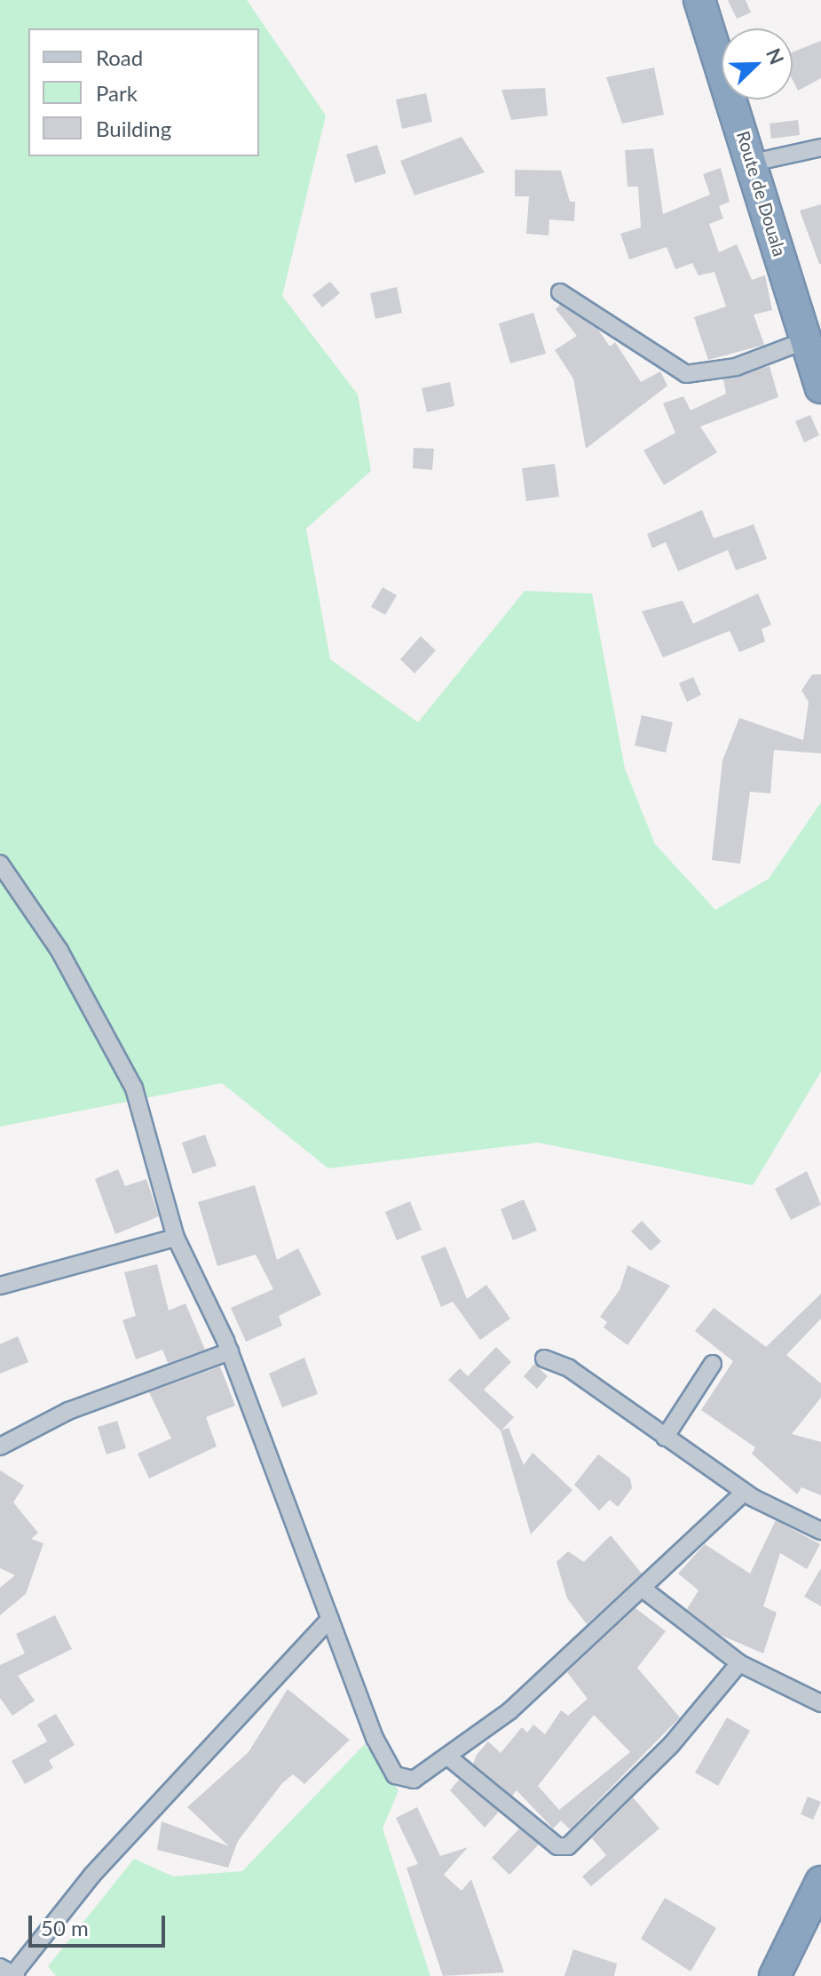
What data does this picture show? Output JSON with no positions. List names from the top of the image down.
{
  "streets": {
    "highway": ["Route de Douala"]
  },
  "legend": ["Road", "Park", "Building"],
  "scale_bar": "50 m",
  "north": "top right"
}
